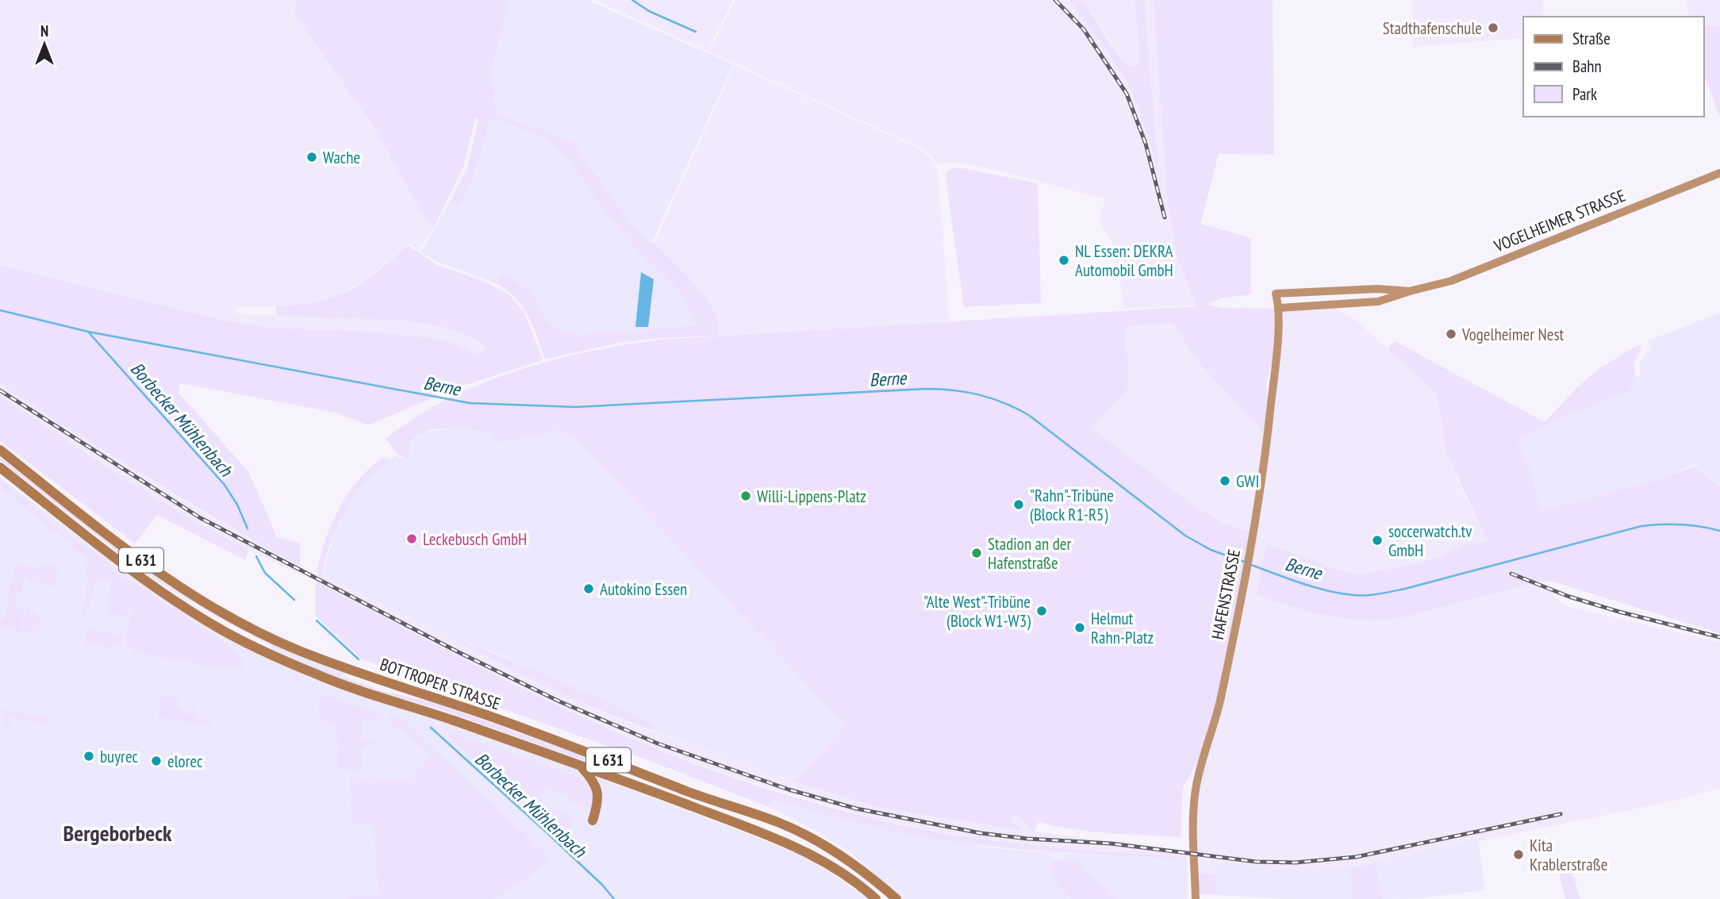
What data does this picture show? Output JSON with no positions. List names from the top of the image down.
{
  "streets": {
    "main road": [
      "VOGELHEIMER STRASSE",
      "L 631",
      "HAFENSTRASSE",
      "BOTTROPER STRASSE"
    ]
  },
  "crossings": [
    ["VOGELHEIMER STRASSE", "HAFENSTRASSE"]
  ],
  "districts": ["Bergeborbeck"],
  "water": ["Berne", "Borbecker Mühlenbach"],
  "places": [
    "Stadthafenschule",
    "Wache",
    "NL Essen: DEKRA Automobil GmbH",
    "Vogelheimer Nest",
    "GWI",
    "Willi-Lippens-Platz",
    "\"Rahn\"-Tribüne (Block R1-R5)",
    "Leckebusch GmbH",
    "soccerwatch.tv GmbH",
    "Stadion an der Hafenstraße",
    "Autokino Essen",
    "\"Alte West\"-Tribüne (Block W1-W3)",
    "Helmut Rahn-Platz",
    "buyrec",
    "elorec",
    "Kita Krablerstraße"
  ],
  "legend": ["Straße", "Bahn", "Park"],
  "north": "top"
}
